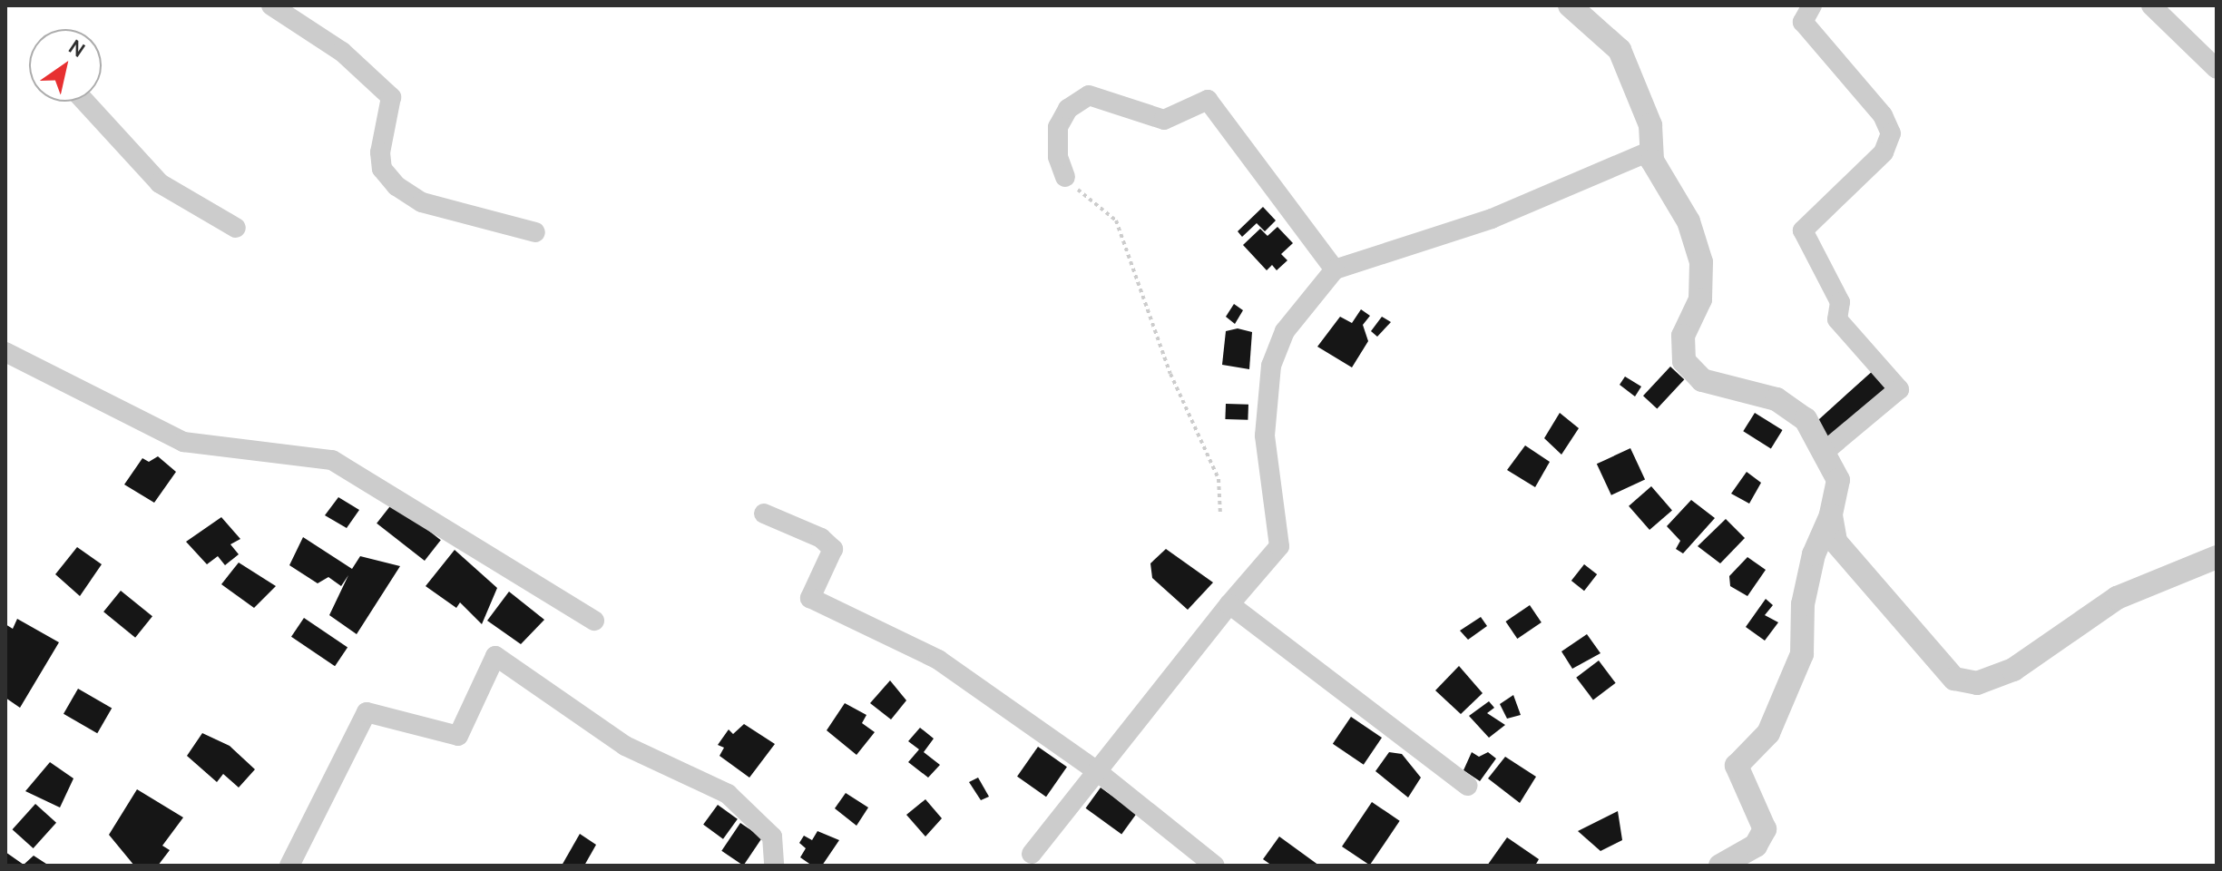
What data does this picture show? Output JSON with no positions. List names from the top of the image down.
{
  "north": "top right"
}
